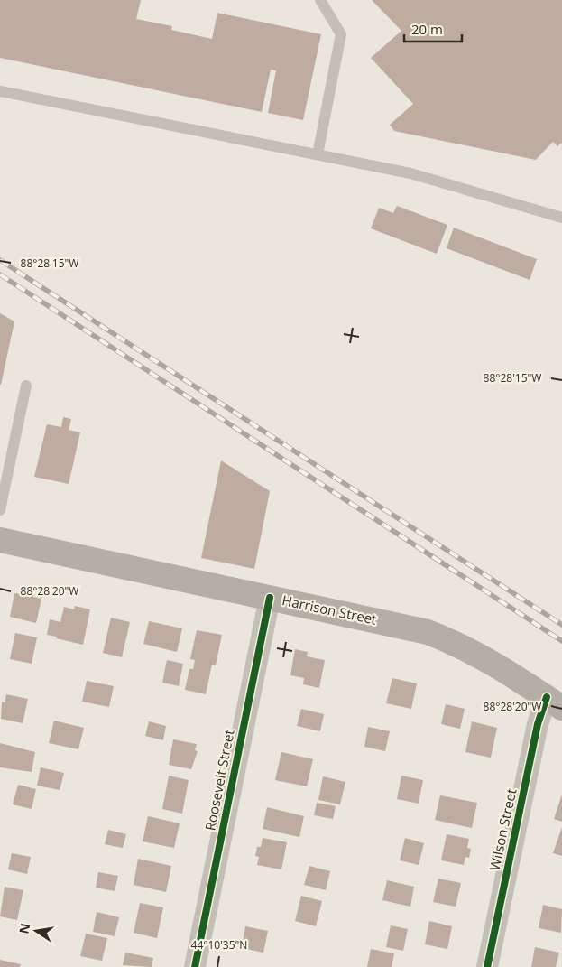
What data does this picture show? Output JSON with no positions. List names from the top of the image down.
{
  "streets": {
    "main road": ["Harrison Street"],
    "street": ["Roosevelt Street", "Wilson Street"]
  },
  "crossings": [
    ["Harrison Street", "Roosevelt Street"],
    ["Harrison Street", "Wilson Street"]
  ],
  "scale_bar": "20 m",
  "north": "left",
  "coordinates": ["88°28'15\"W", "88°28'20\"W", "44°10'35\"N"]
}
